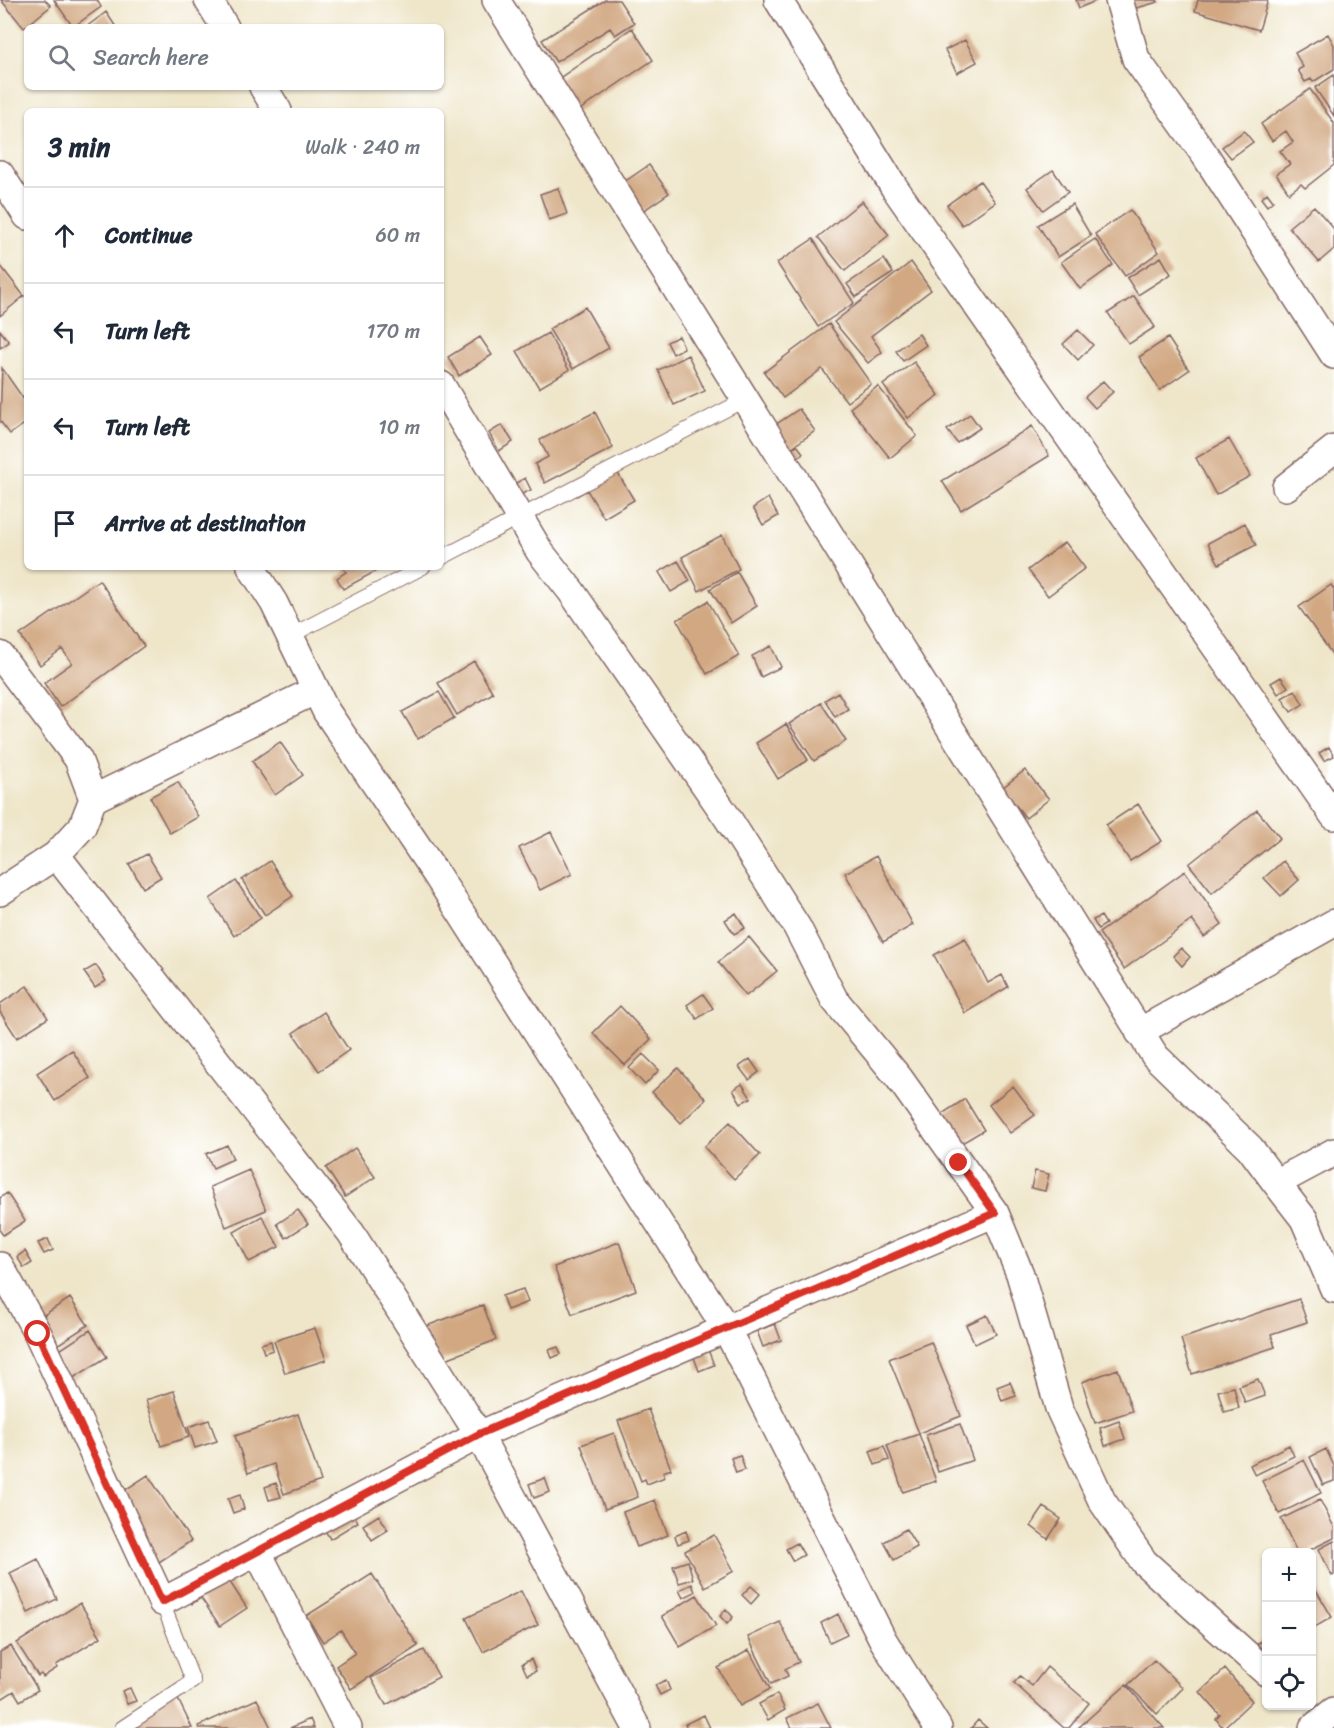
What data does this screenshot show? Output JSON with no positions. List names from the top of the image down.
{
  "page": {
    "search": "Search here",
    "heading": ["3 min", "Walk · 240 m"],
    "list": [
      ["Continue", "60 m"],
      ["Turn left", "170 m"],
      ["Turn left", "10 m"],
      "Arrive at destination"
    ],
    "map_buttons": ["+", "−"]
  }
}
